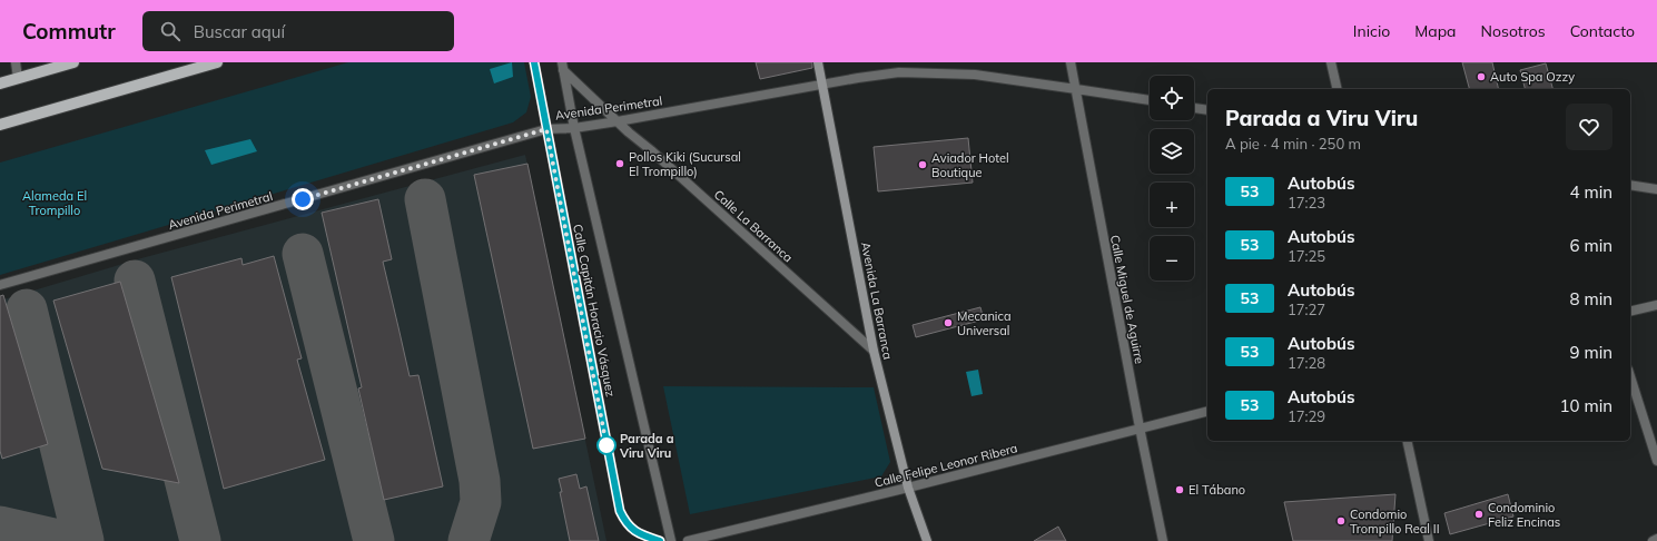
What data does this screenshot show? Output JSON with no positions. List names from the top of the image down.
{
  "streets": {
    "street": [
      "Avenida Perimetral",
      "Calle La Barranca",
      "Calle Miguel de Aguirre",
      "Avenida La Barranca",
      "Calle Capitán Horacio Vásquez",
      "Calle Felipe Leonor Ribera"
    ]
  },
  "crossings": [
    ["Avenida Perimetral", "Calle La Barranca"],
    ["Avenida Perimetral", "Calle Miguel de Aguirre"],
    ["Avenida Perimetral", "Avenida La Barranca"],
    ["Avenida Perimetral", "Calle Capitán Horacio Vásquez"],
    ["Calle La Barranca", "Avenida La Barranca"],
    ["Calle La Barranca", "Calle Capitán Horacio Vásquez"],
    ["Calle Miguel de Aguirre", "Calle Felipe Leonor Ribera"],
    ["Avenida La Barranca", "Calle Felipe Leonor Ribera"]
  ],
  "parks": ["Alameda El Trompillo"],
  "places": [
    "Auto Spa Ozzy",
    "Pollos Kiki (Sucursal El Trompillo)",
    "Aviador Hotel Boutique",
    "Mecanica Universal",
    "Parada a Viru Viru",
    "El Tábano",
    "Condominio Feliz Encinas",
    "Condomio Trompillo Real II"
  ],
  "lines": ["bus line 53"],
  "page": {
    "header": "Commutr",
    "search": "Buscar aquí",
    "nav": [
      "Inicio",
      "Mapa",
      "Nosotros",
      "Contacto"
    ],
    "map_buttons": ["+", "−"],
    "heading": ["Parada a Viru Viru", "A pie · 4 min · 250 m"],
    "list": [
      {
        "mark": "53",
        "name": "Autobús",
        "note": "17:23",
        "value": "4 min"
      },
      {
        "mark": "53",
        "name": "Autobús",
        "note": "17:25",
        "value": "6 min"
      },
      {
        "mark": "53",
        "name": "Autobús",
        "note": "17:27",
        "value": "8 min"
      },
      {
        "mark": "53",
        "name": "Autobús",
        "note": "17:28",
        "value": "9 min"
      },
      {
        "mark": "53",
        "name": "Autobús",
        "note": "17:29",
        "value": "10 min"
      }
    ]
  }
}
